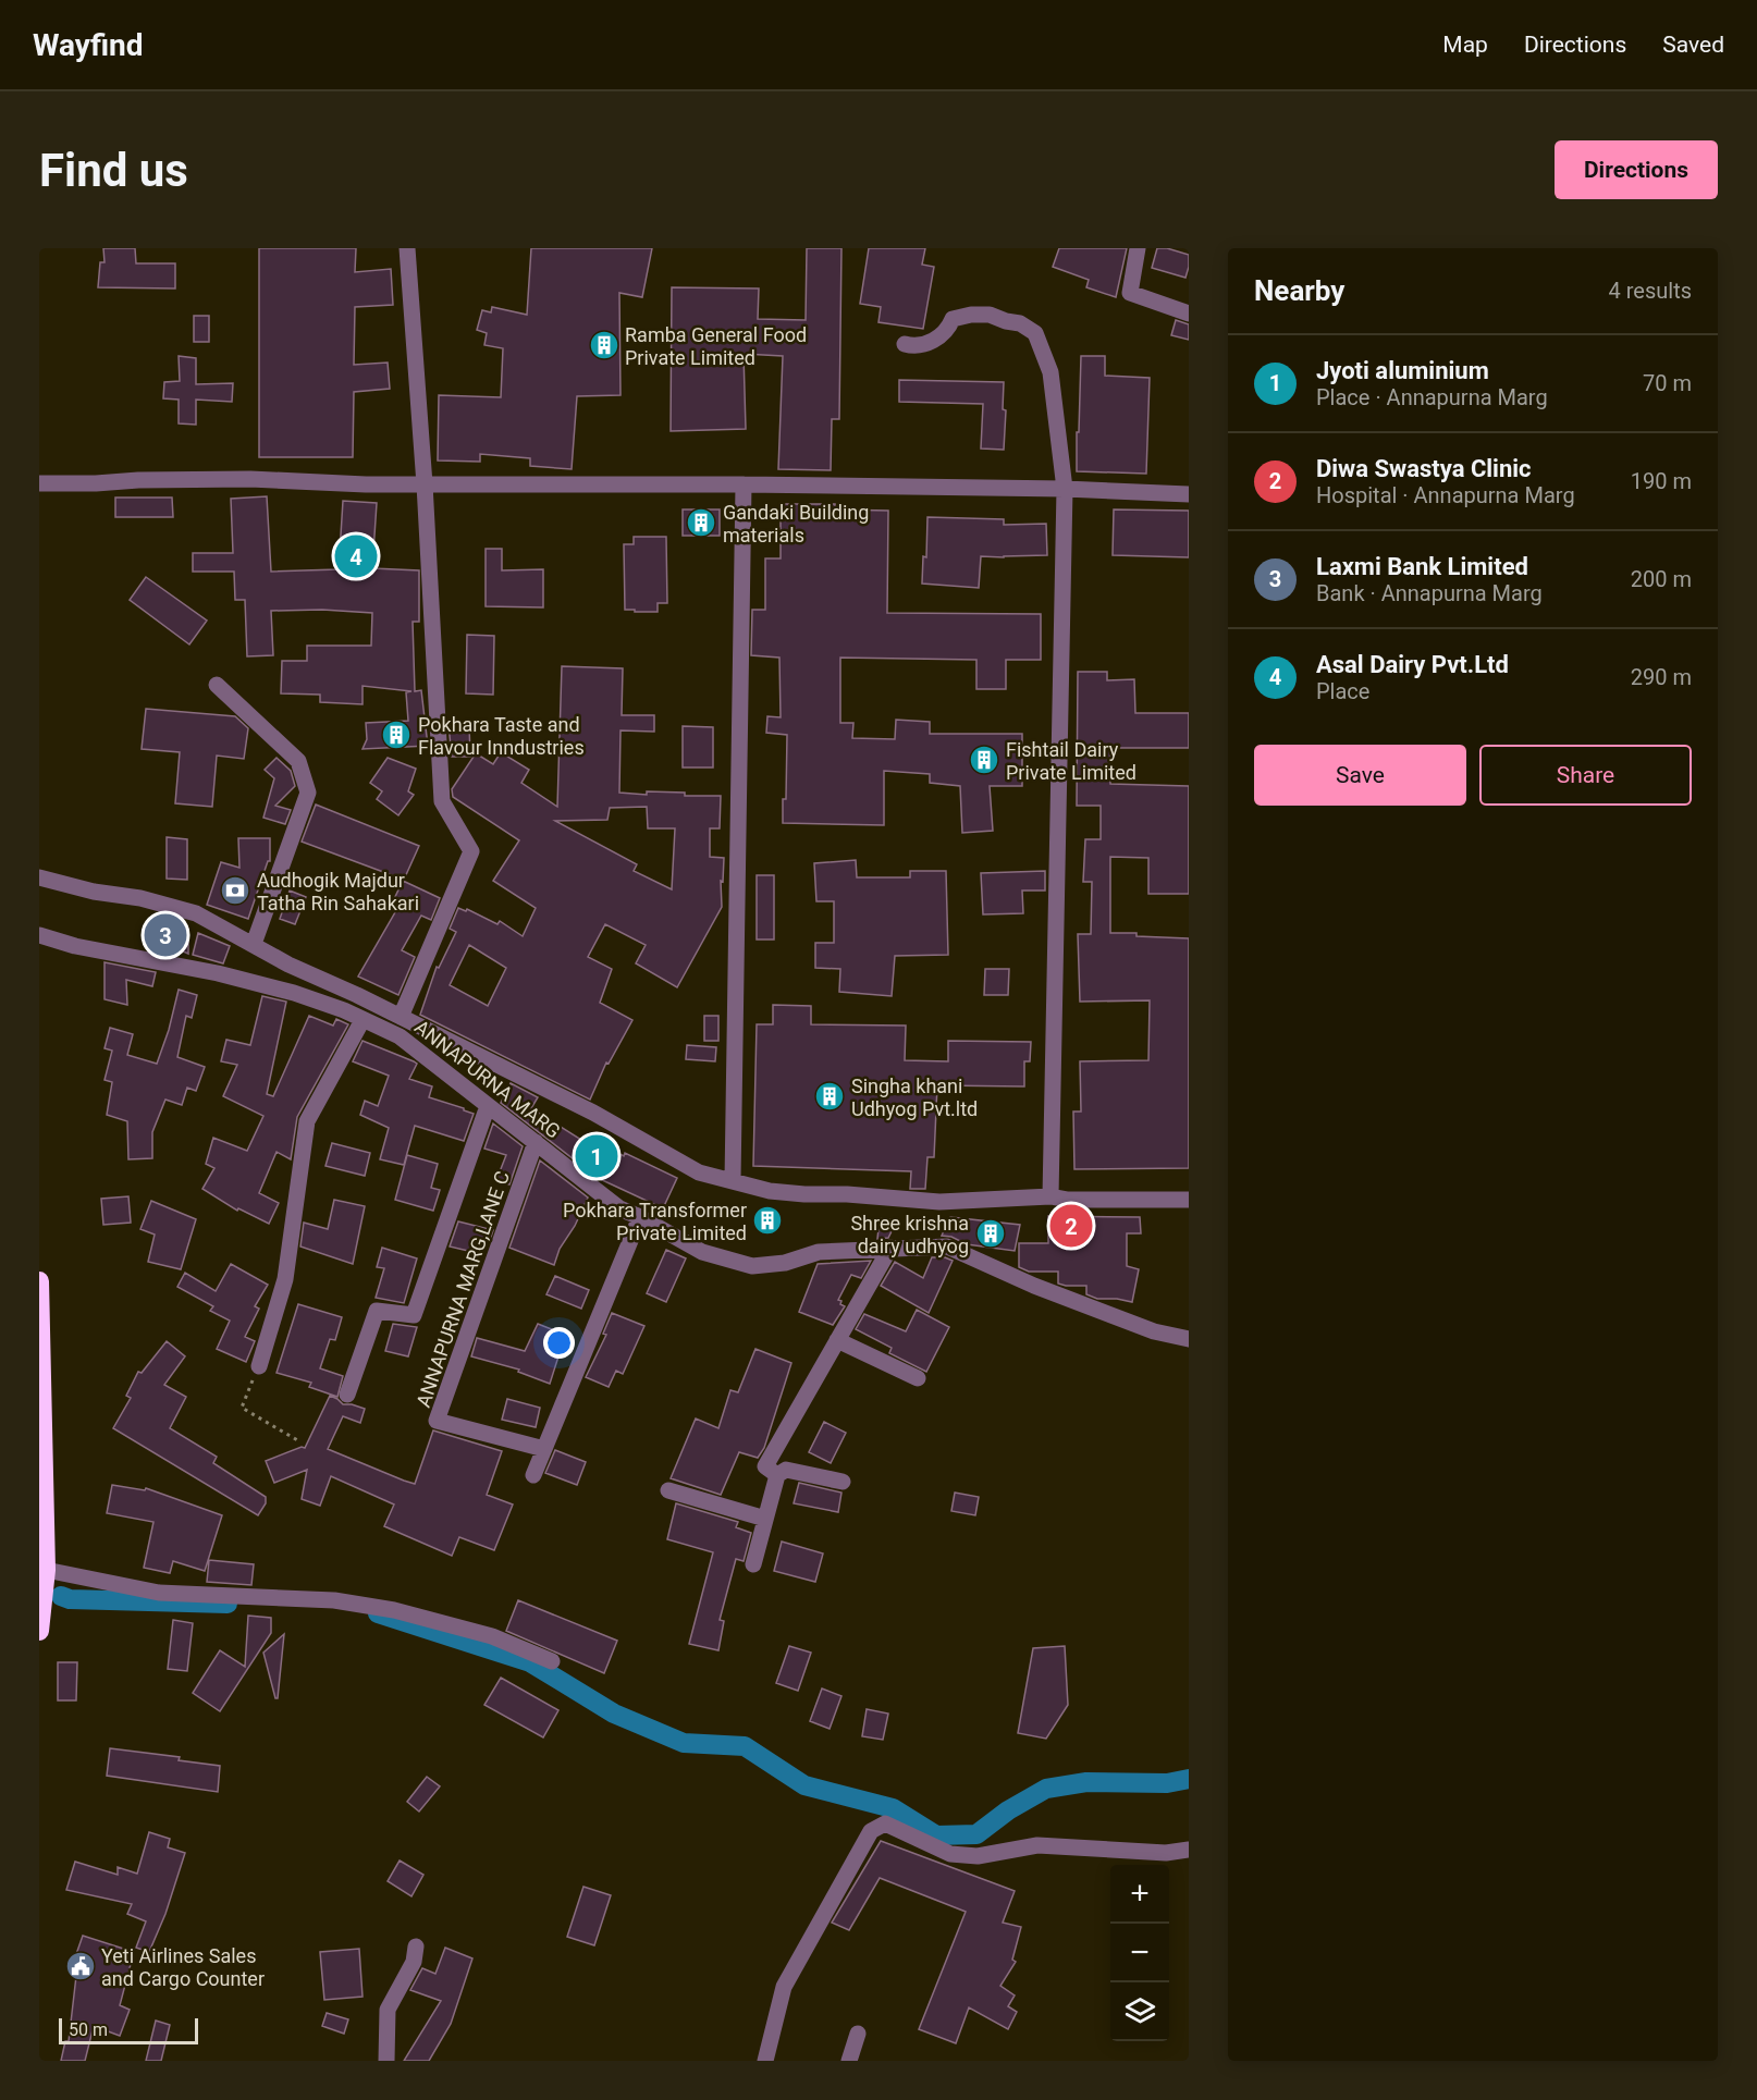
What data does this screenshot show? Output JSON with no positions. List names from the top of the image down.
{
  "streets": {
    "street": ["ANNAPURNA MARG", "ANNAPURNA MARG,LANE C"]
  },
  "crossings": [
    ["ANNAPURNA MARG", "ANNAPURNA MARG,LANE C"]
  ],
  "places": {
    "building": [
      "Ramba General Food Private Limited",
      "Gandaki Building materials",
      "Pokhara Taste and Flavour Inndustries",
      "Fishtail Dairy Private Limited",
      "Singha khani Udhyog Pvt.ltd",
      "Pokhara Transformer Private Limited",
      "Shree krishna dairy udhyog"
    ],
    "bank": ["Audhogik Majdur Tatha Rin Sahakari"],
    "public building": ["Yeti Airlines Sales and Cargo Counter"]
  },
  "scale_bar": "50 m",
  "page": {
    "header": "Wayfind",
    "nav": ["Map", "Directions", "Saved"],
    "buttons": [
      "Directions",
      ["Save", "Share"]
    ],
    "title": "Find us",
    "heading": ["Nearby", "4 results"],
    "list": [
      {
        "mark": "1",
        "name": "Jyoti aluminium",
        "note": "Place · Annapurna Marg",
        "value": "70 m"
      },
      {
        "mark": "2",
        "name": "Diwa Swastya Clinic",
        "note": "Hospital · Annapurna Marg",
        "value": "190 m"
      },
      {
        "mark": "3",
        "name": "Laxmi Bank Limited",
        "note": "Bank · Annapurna Marg",
        "value": "200 m"
      },
      {
        "mark": "4",
        "name": "Asal Dairy Pvt.Ltd",
        "note": "Place",
        "value": "290 m"
      }
    ],
    "pins": [
      "4",
      "3",
      "1",
      "2"
    ],
    "map_buttons": ["+", "−"],
    "scale": "50 m"
  }
}
